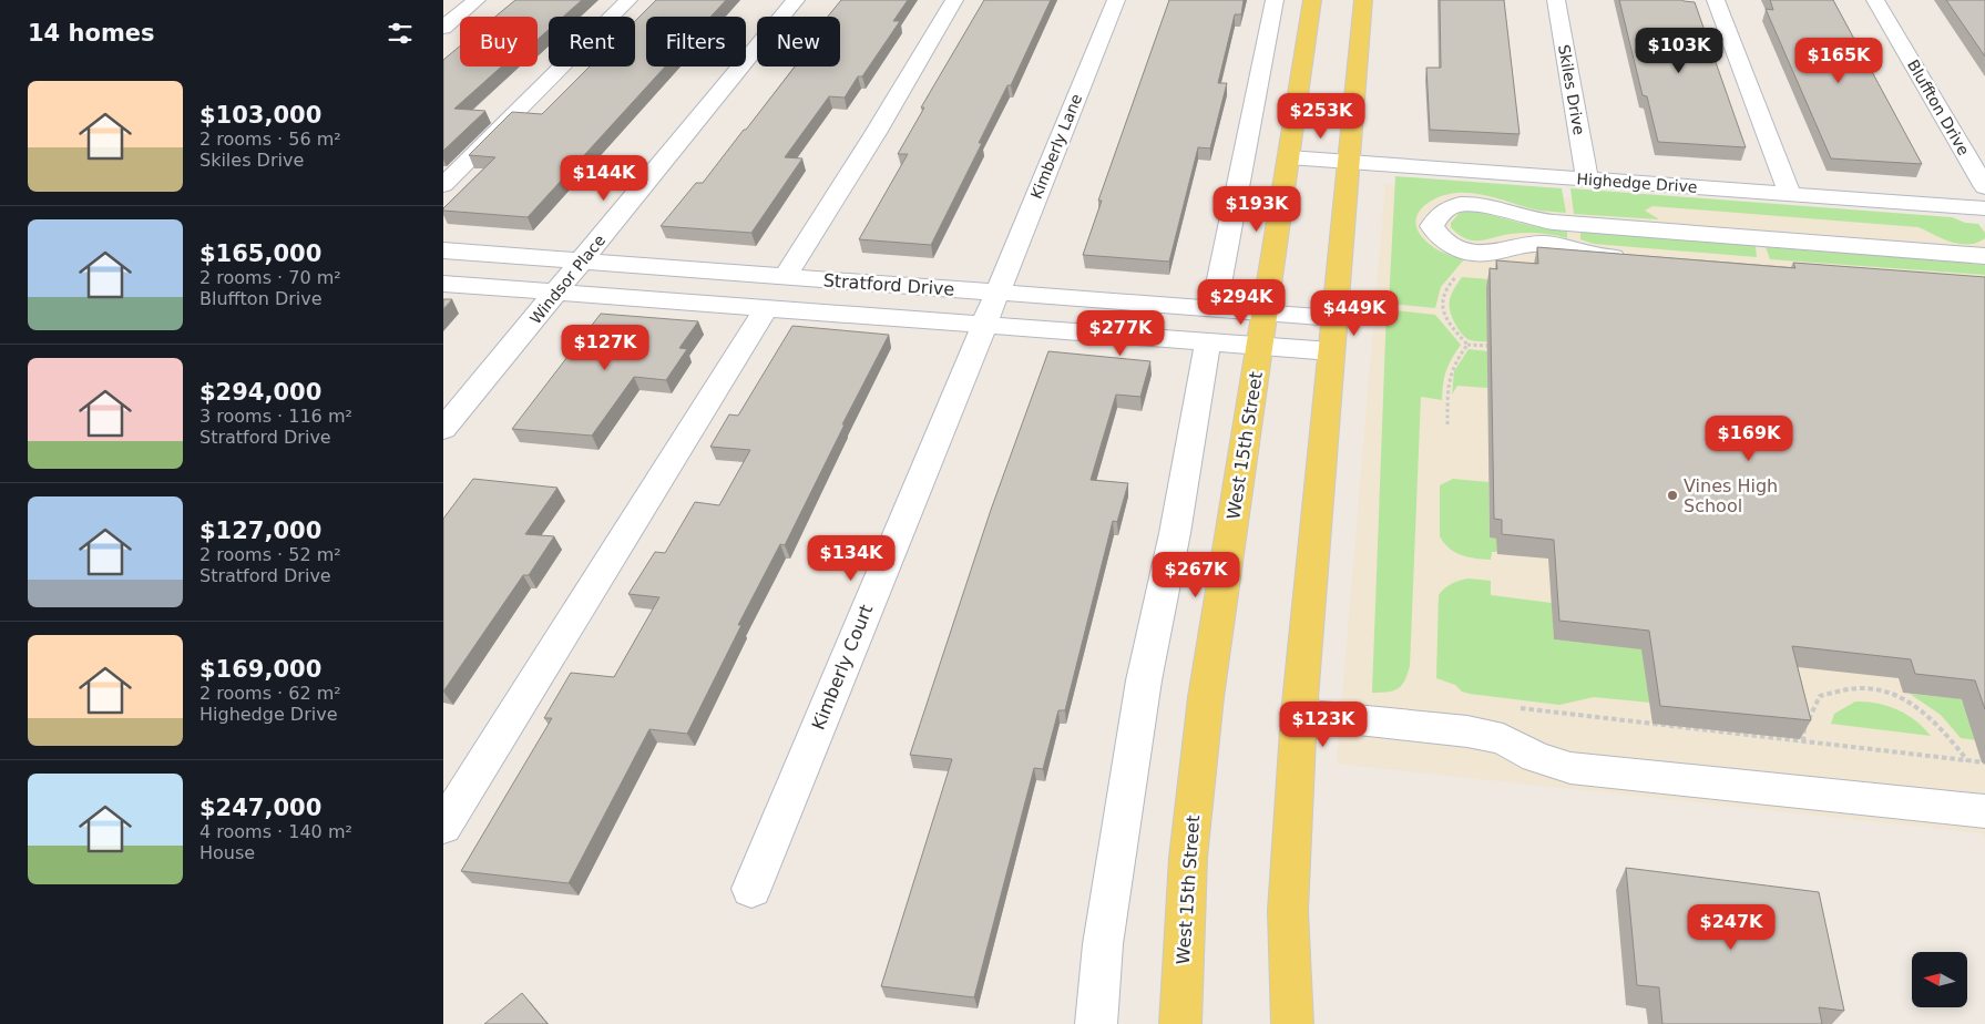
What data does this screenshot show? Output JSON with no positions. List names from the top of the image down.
{
  "streets": {
    "main road": ["West 15th Street"],
    "street": [
      "Skiles Drive",
      "Bluffton Drive",
      "Kimberly Lane",
      "Highedge Drive",
      "Windsor Place",
      "Stratford Drive",
      "Kimberly Court"
    ]
  },
  "crossings": [
    ["Skiles Drive", "Highedge Drive"],
    ["Kimberly Lane", "Stratford Drive"],
    ["Kimberly Lane", "Kimberly Court"],
    ["Highedge Drive", "West 15th Street"],
    ["Windsor Place", "Stratford Drive"],
    ["Stratford Drive", "West 15th Street"],
    ["Stratford Drive", "Kimberly Court"]
  ],
  "places": ["Vines High School"],
  "north": "left",
  "page": {
    "heading": "14 homes",
    "chip": [
      "Buy",
      "Rent",
      "Filters",
      "New"
    ],
    "price": [
      "$103K",
      "$165K",
      "$253K",
      "$144K",
      "$193K",
      "$294K",
      "$449K",
      "$277K",
      "$127K",
      "$169K",
      "$134K",
      "$267K",
      "$123K",
      "$247K"
    ],
    "list": [
      {
        "name": "$103,000",
        "note": "2 rooms · 56 m² · Skiles Drive"
      },
      {
        "name": "$165,000",
        "note": "2 rooms · 70 m² · Bluffton Drive"
      },
      {
        "name": "$294,000",
        "note": "3 rooms · 116 m² · Stratford Drive"
      },
      {
        "name": "$127,000",
        "note": "2 rooms · 52 m² · Stratford Drive"
      },
      {
        "name": "$169,000",
        "note": "2 rooms · 62 m² · Highedge Drive"
      },
      {
        "name": "$247,000",
        "note": "4 rooms · 140 m² · House"
      }
    ]
  }
}
